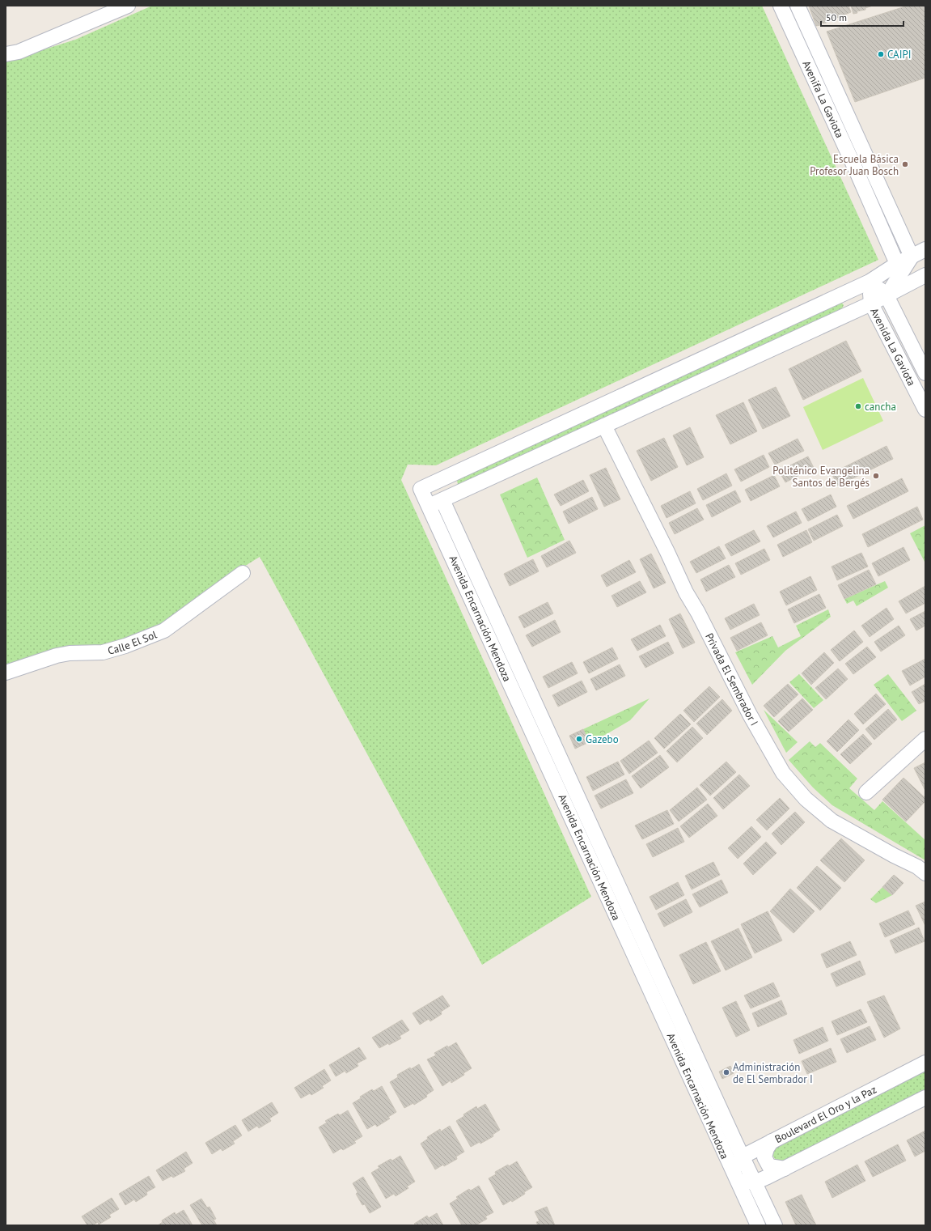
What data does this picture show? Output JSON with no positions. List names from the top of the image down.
{
  "streets": {
    "street": [
      "Avenifa La Gaviota",
      "Avenida La Gaviota",
      "Avenida Encarnación Mendoza",
      "Calle El Sol",
      "Privada El Sembrador I",
      "Boulevard El Oro y la Paz"
    ]
  },
  "crossings": [
    ["Avenida La Gaviota", "Avenida Encarnación Mendoza"],
    ["Avenida Encarnación Mendoza", "Boulevard El Oro y la Paz"]
  ],
  "places": [
    "CAIPI",
    "Escuela Básica Profesor Juan Bosch",
    "cancha",
    "Politénico Evangelina Santos de Bergés",
    "Gazebo",
    "Administración de El Sembrador I"
  ],
  "scale_bar": "50 m"
}
